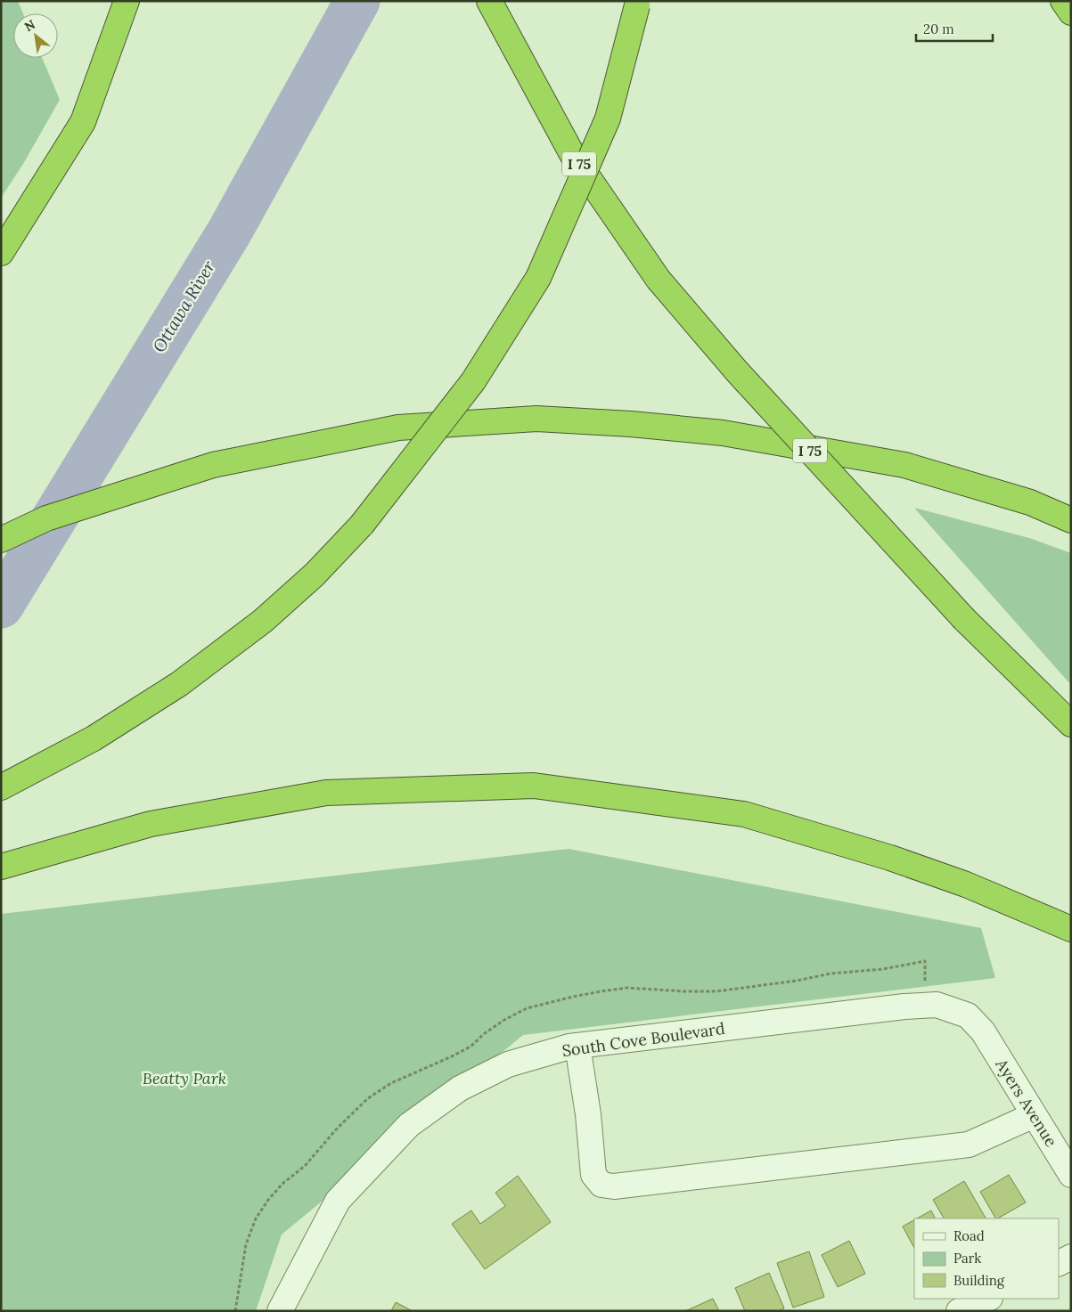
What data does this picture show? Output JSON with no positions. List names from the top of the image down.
{
  "streets": {
    "highway": ["I 75"],
    "street": ["South Cove Boulevard", "Ayers Avenue"]
  },
  "crossings": [
    ["South Cove Boulevard", "Ayers Avenue"]
  ],
  "water": ["Ottawa River"],
  "parks": ["Beatty Park"],
  "legend": ["Road", "Park", "Building"],
  "scale_bar": "20 m",
  "north": "top left"
}
